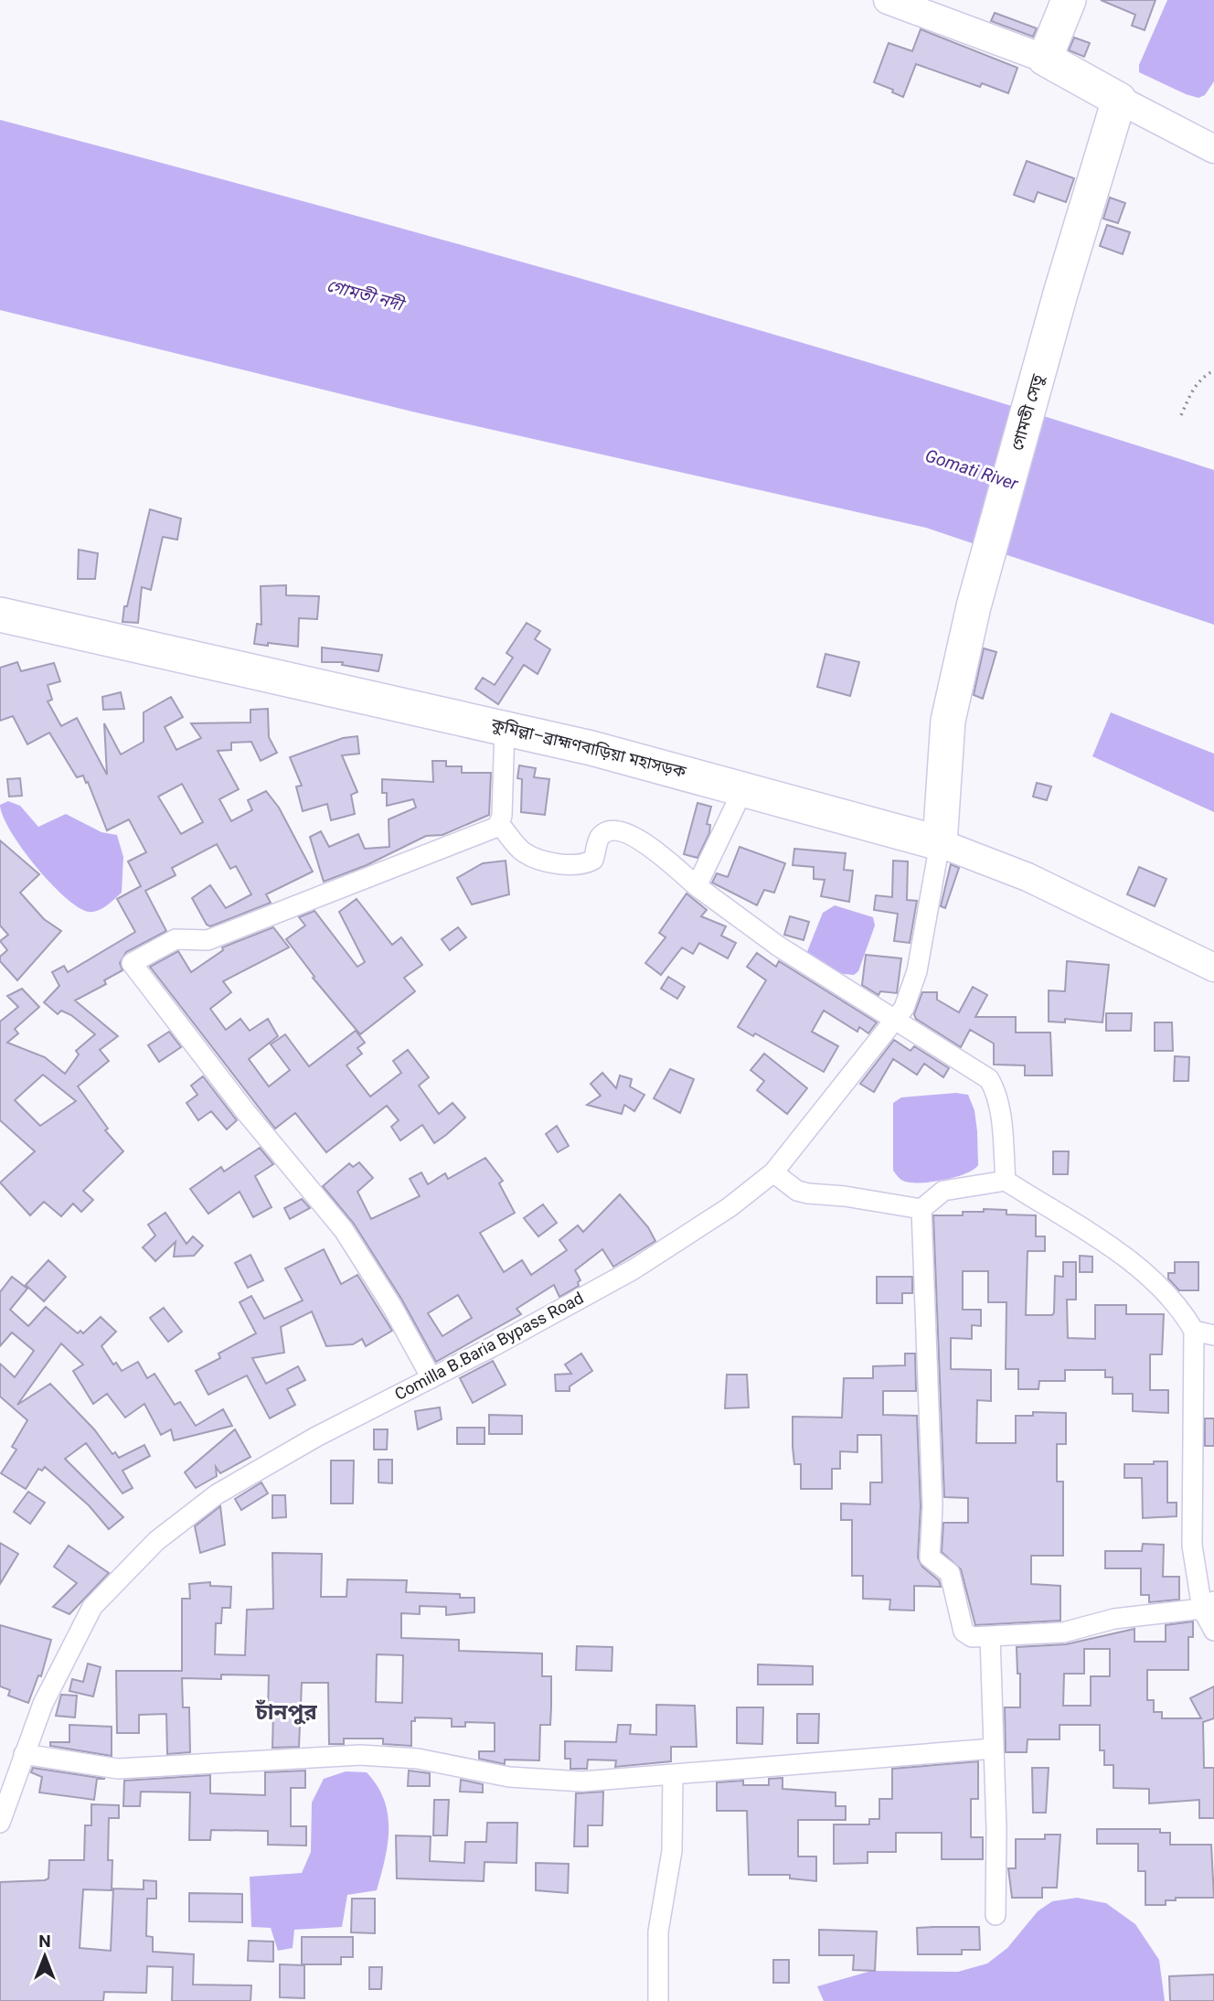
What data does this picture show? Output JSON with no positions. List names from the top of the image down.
{
  "streets": {
    "highway": ["গোমতী সেতু", "কুমিল্লা–ব্রাহ্মণবাড়িয়া মহাসড়ক"],
    "street": ["Comilla B.Baria Bypass Road"]
  },
  "crossings": [
    ["গোমতী সেতু", "কুমিল্লা–ব্রাহ্মণবাড়িয়া মহাসড়ক"],
    ["গোমতী সেতু", "Comilla B.Baria Bypass Road"],
    ["কুমিল্লা–ব্রাহ্মণবাড়িয়া মহাসড়ক", "Comilla B.Baria Bypass Road"]
  ],
  "districts": ["চাঁনপুর"],
  "water": ["গোমতী নদী", "Gomati River"],
  "north": "top"
}
